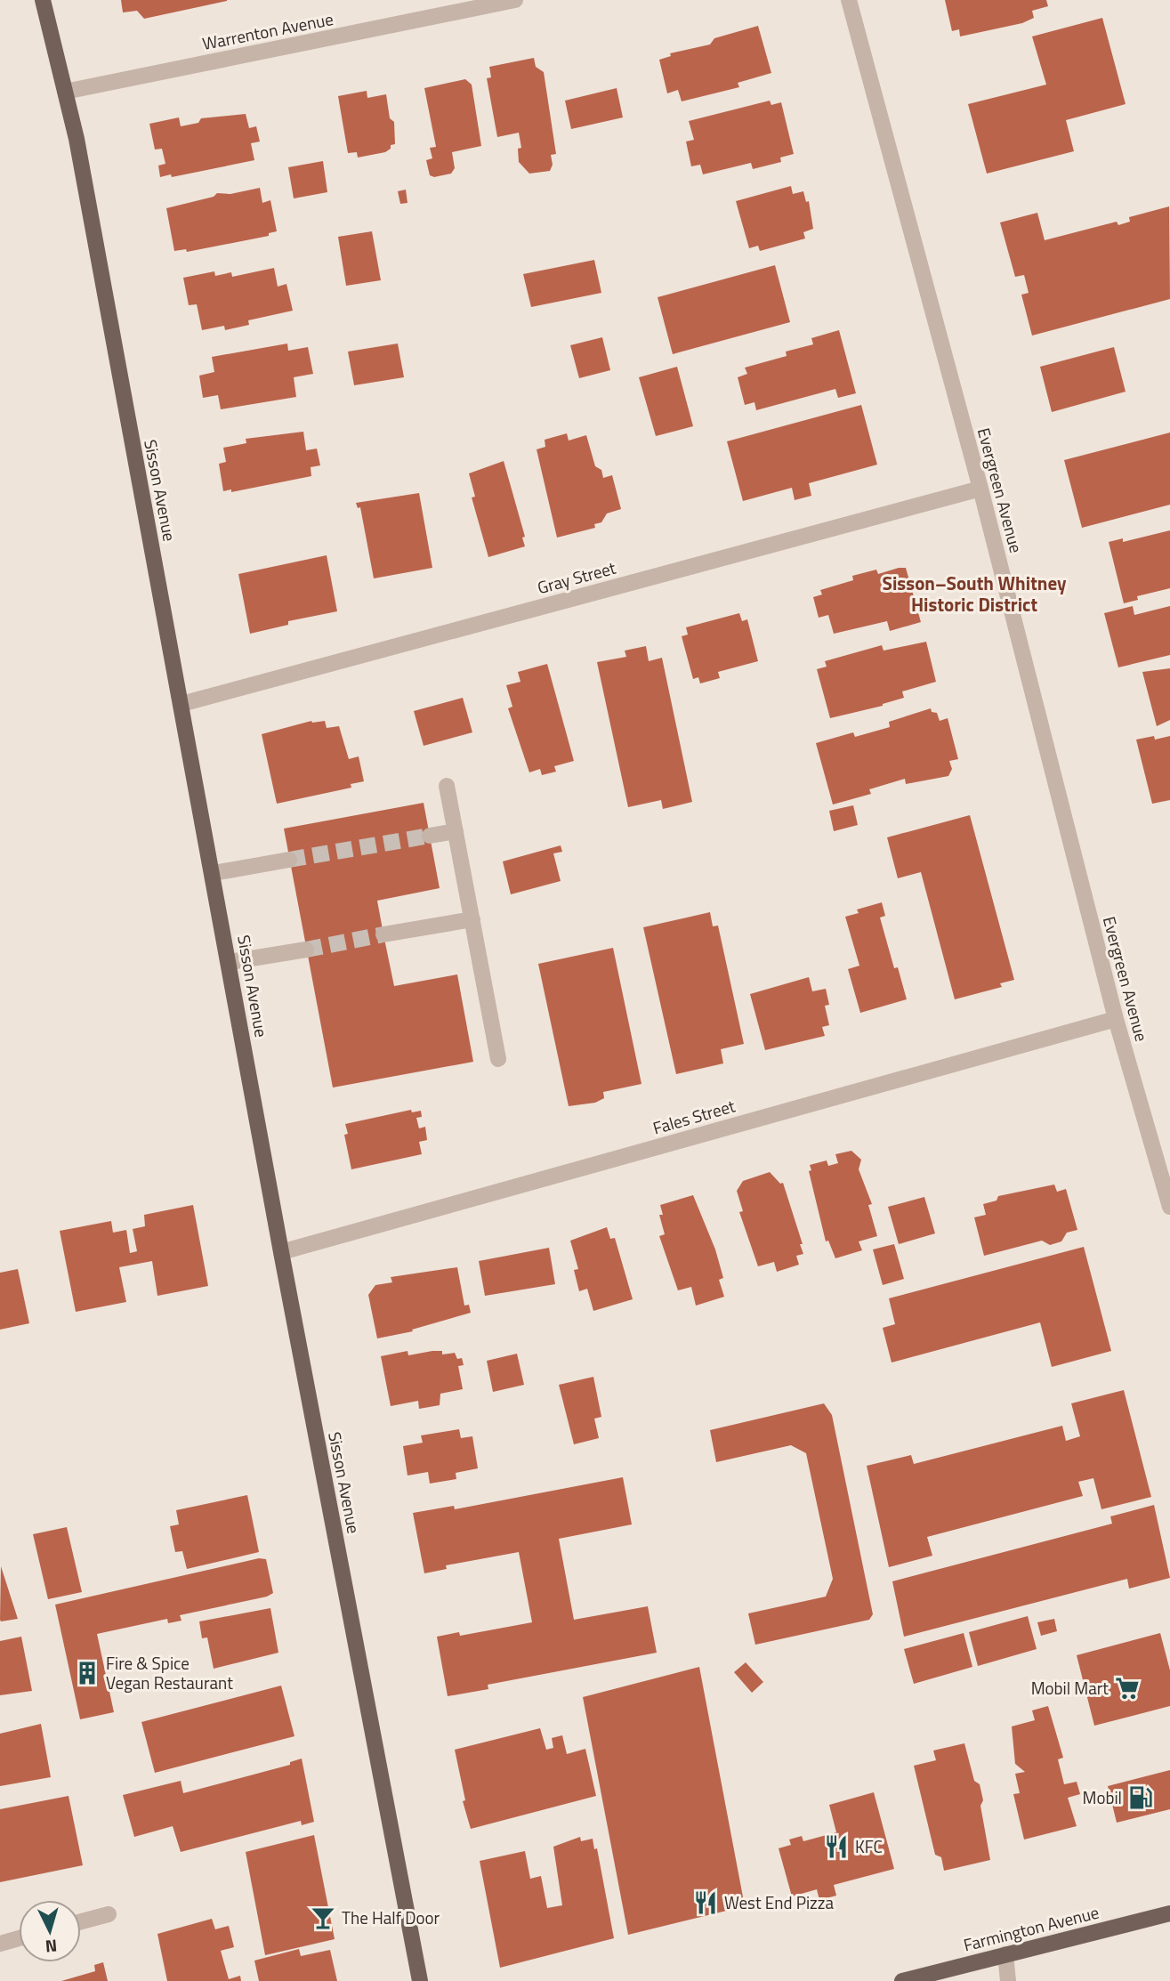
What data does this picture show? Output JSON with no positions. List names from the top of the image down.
{
  "streets": {
    "main road": ["Sisson Avenue", "Farmington Avenue"],
    "street": [
      "Warrenton Avenue",
      "Evergreen Avenue",
      "Gray Street",
      "Fales Street"
    ]
  },
  "crossings": [
    ["Warrenton Avenue", "Sisson Avenue"],
    ["Sisson Avenue", "Gray Street"],
    ["Sisson Avenue", "Fales Street"],
    ["Evergreen Avenue", "Gray Street"],
    ["Evergreen Avenue", "Fales Street"]
  ],
  "districts": ["Sisson–South Whitney Historic District"],
  "places": {
    "building": ["Fire & Spice Vegan Restaurant"],
    "supermarket": ["Mobil Mart"],
    "fuel station": ["Mobil"],
    "restaurant": ["KFC", "West End Pizza"],
    "bar": ["The Half Door"]
  },
  "north": "bottom"
}
